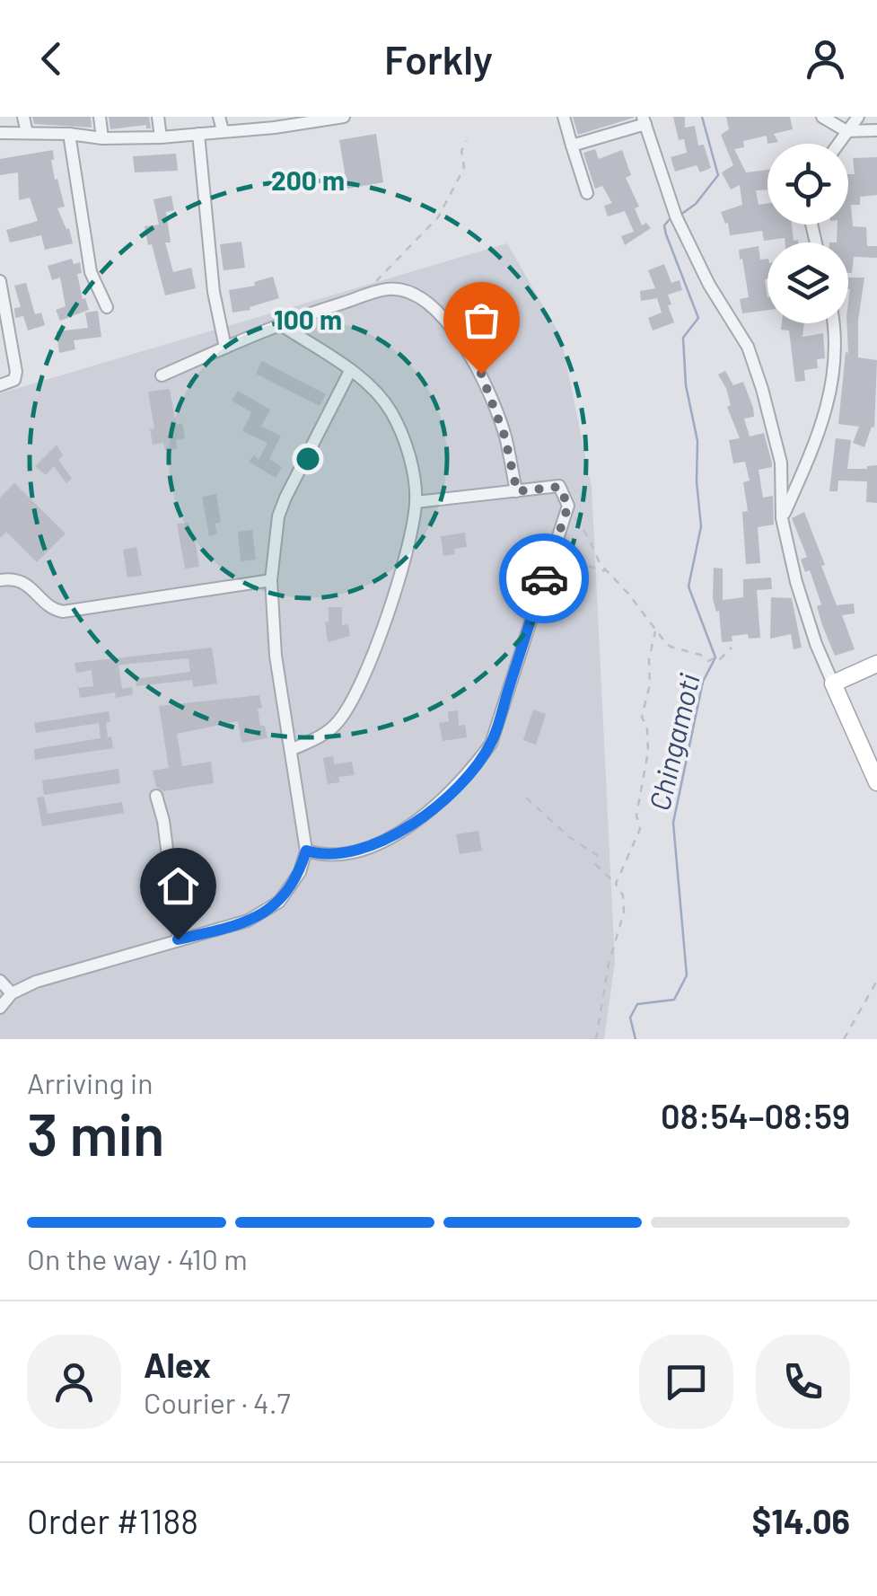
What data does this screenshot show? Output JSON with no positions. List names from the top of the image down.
{
  "water": ["Chingamoti"],
  "page": {
    "header": "Forkly",
    "heading": ["3 min", "Arriving in", "08:54–08:59"],
    "panel": [
      "Alex",
      "Courier · 4.7",
      "Order #1188",
      "$14.06"
    ],
    "bar": "On the way · 410 m"
  },
  "rings": ["200 m", "100 m"]
}
